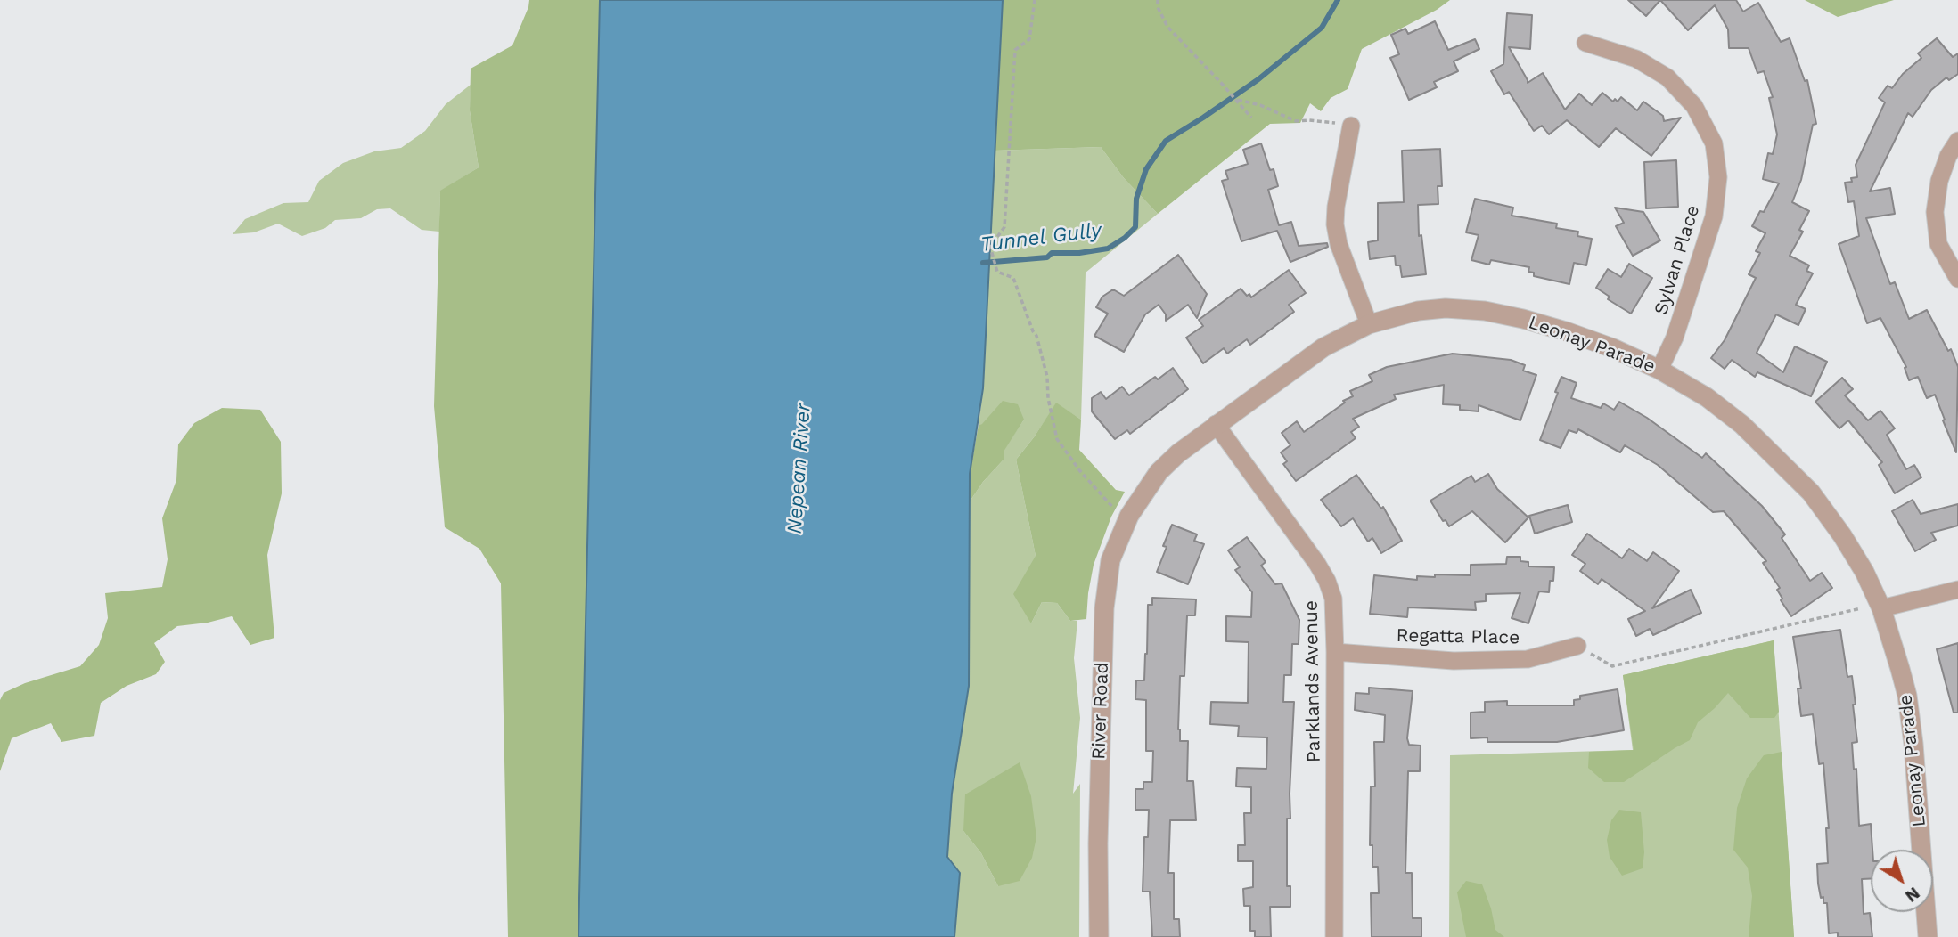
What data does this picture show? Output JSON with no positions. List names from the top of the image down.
{
  "streets": {
    "street": [
      "Sylvan Place",
      "Leonay Parade",
      "Regatta Place",
      "Parklands Avenue",
      "River Road"
    ]
  },
  "crossings": [
    ["Sylvan Place", "Leonay Parade"],
    ["Leonay Parade", "Parklands Avenue"],
    ["Leonay Parade", "River Road"],
    ["Regatta Place", "Parklands Avenue"]
  ],
  "water": ["Tunnel Gully", "Nepean River"],
  "north": "bottom right"
}
